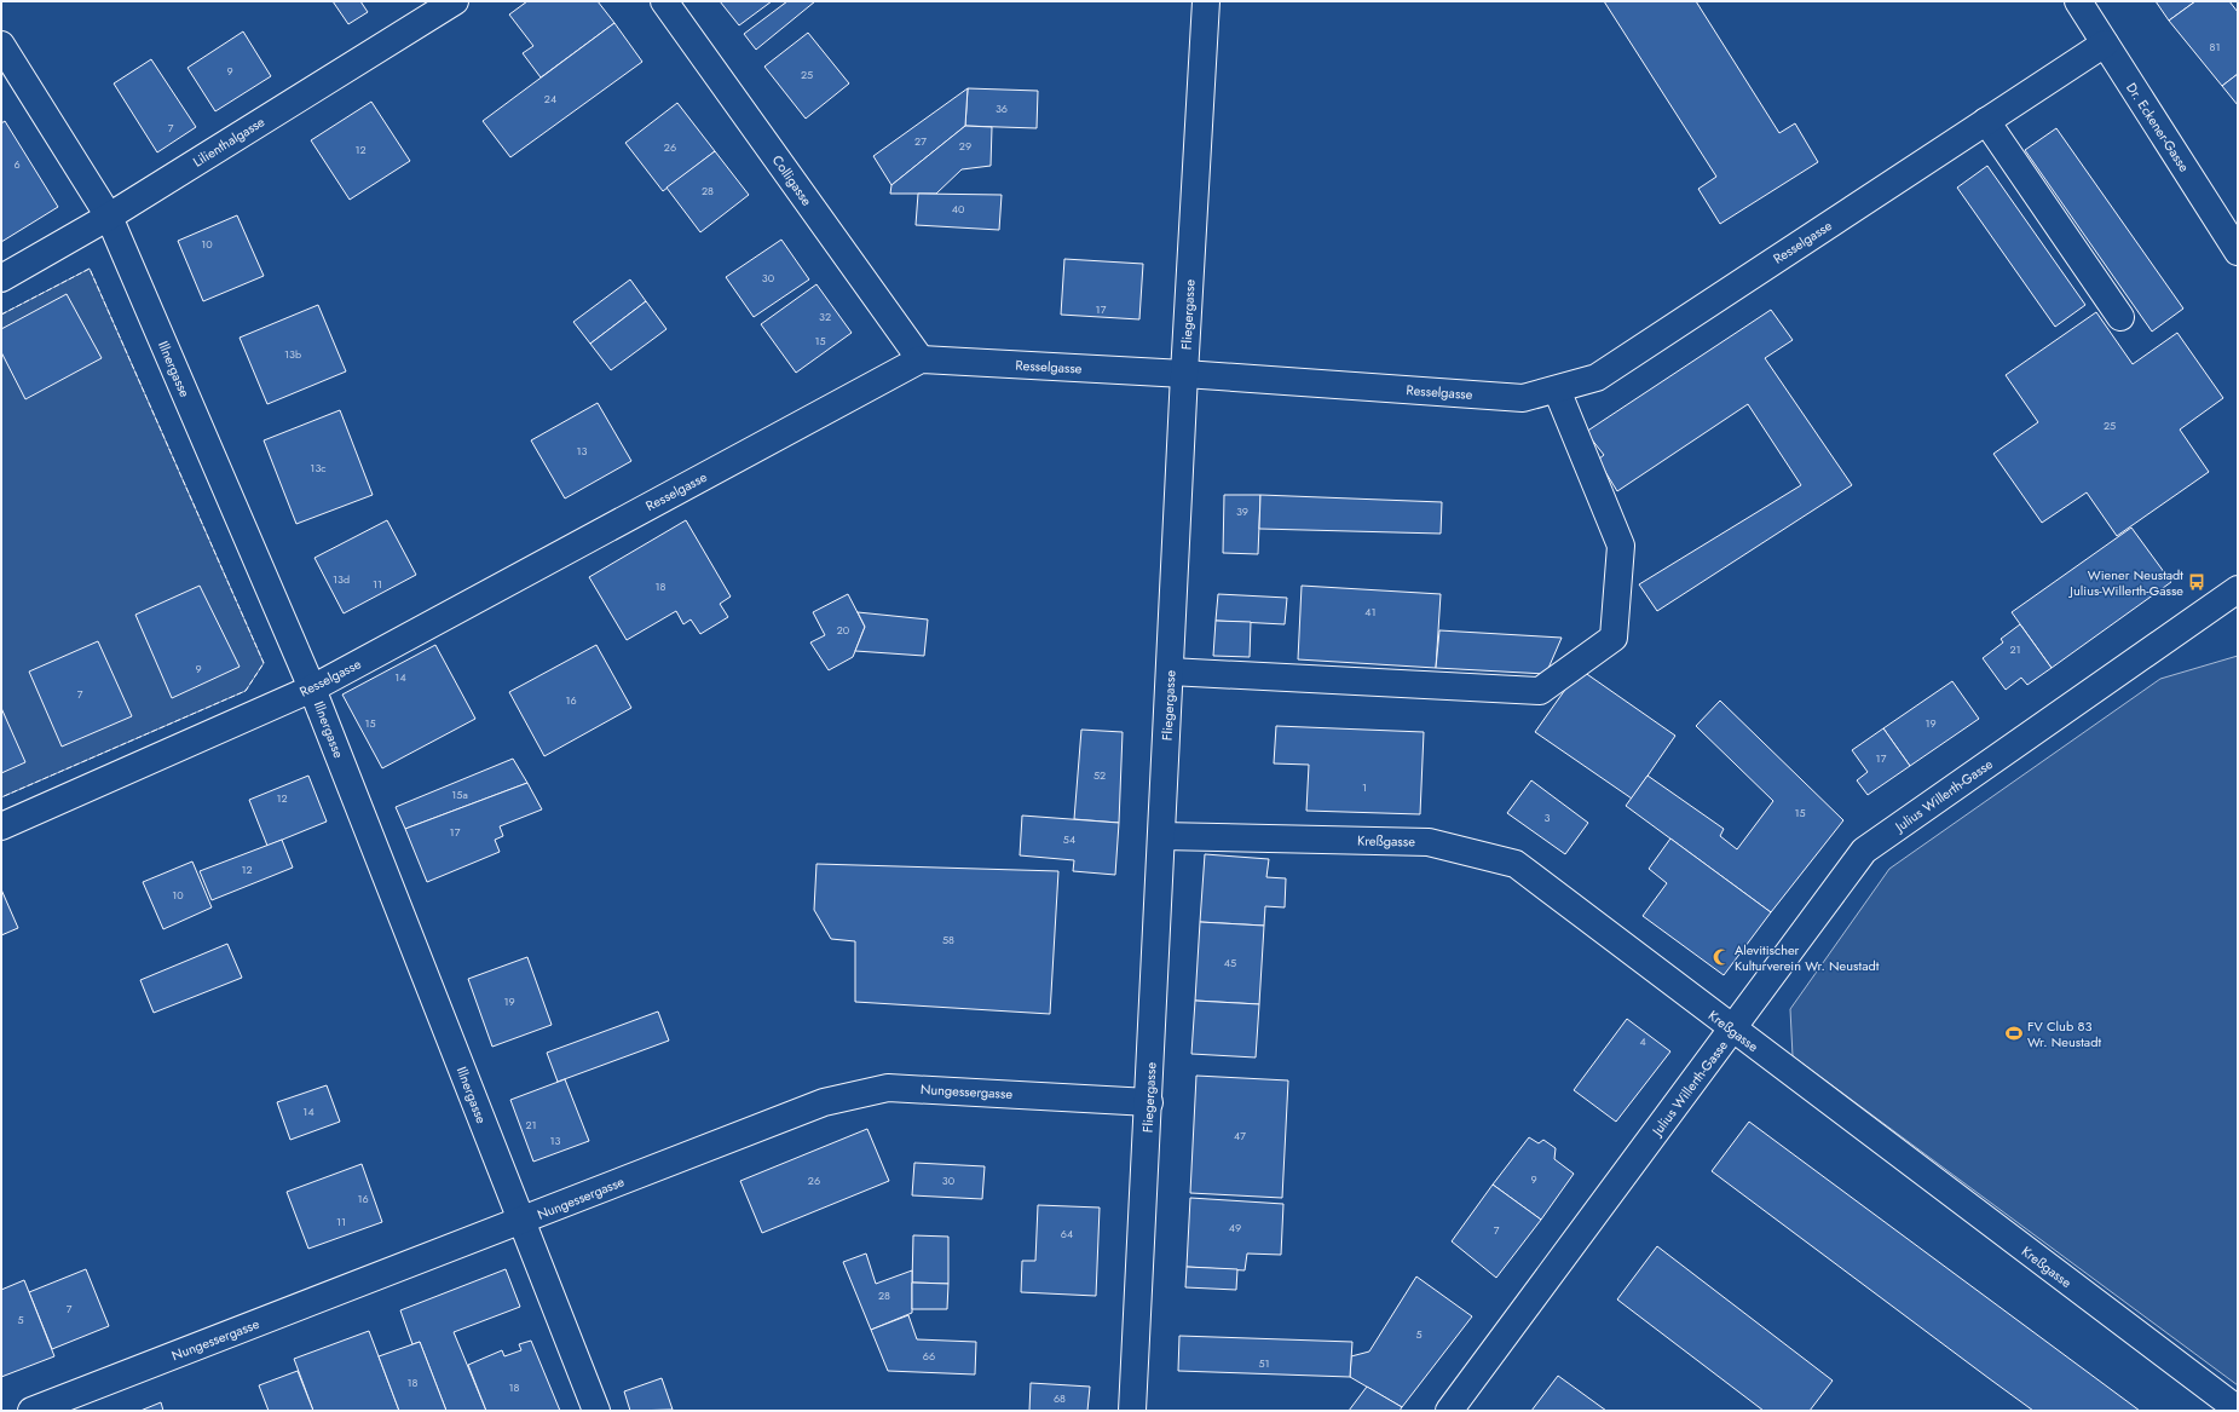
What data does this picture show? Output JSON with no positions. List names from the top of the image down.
{
  "streets": {
    "street": [
      "Dr. Eckener-Gasse",
      "Lilienthalgasse",
      "Colligasse",
      "Resselgasse",
      "Fliegergasse",
      "Illnergasse",
      "Julius Willerth-Gasse",
      "Kreßgasse",
      "Nungessergasse"
    ]
  },
  "crossings": [
    ["Dr. Eckener-Gasse", "Resselgasse"],
    ["Lilienthalgasse", "Illnergasse"],
    ["Colligasse", "Resselgasse"],
    ["Resselgasse", "Fliegergasse"],
    ["Resselgasse", "Illnergasse"],
    ["Fliegergasse", "Kreßgasse"],
    ["Fliegergasse", "Nungessergasse"],
    ["Illnergasse", "Nungessergasse"],
    ["Julius Willerth-Gasse", "Kreßgasse"]
  ],
  "places": {
    "bus stop": ["Wiener Neustadt Julius-Willerth-Gasse"],
    "mosque": ["Alevitischer Kulturverein Wr. Neustadt"],
    "sports": ["FV Club 83 Wr. Neustadt"]
  },
  "house_numbers": [
    "81",
    "9",
    "25",
    "24",
    "36",
    "7",
    "27",
    "29",
    "26",
    "12",
    "6",
    "28",
    "40",
    "10",
    "30",
    "17",
    "32",
    "15",
    "13b",
    "25",
    "13",
    "13c",
    "39",
    "13d",
    "11",
    "18",
    "41",
    "20",
    "21",
    "9",
    "14",
    "7",
    "16",
    "15",
    "19",
    "17",
    "52",
    "1",
    "15a",
    "12",
    "15",
    "3",
    "17",
    "54",
    "12",
    "10",
    "58",
    "45",
    "19",
    "4",
    "14",
    "21",
    "47",
    "13",
    "9",
    "26",
    "30",
    "16",
    "11",
    "49",
    "7",
    "64",
    "28",
    "7",
    "5",
    "5",
    "66",
    "51",
    "18",
    "18",
    "68"
  ]
}
